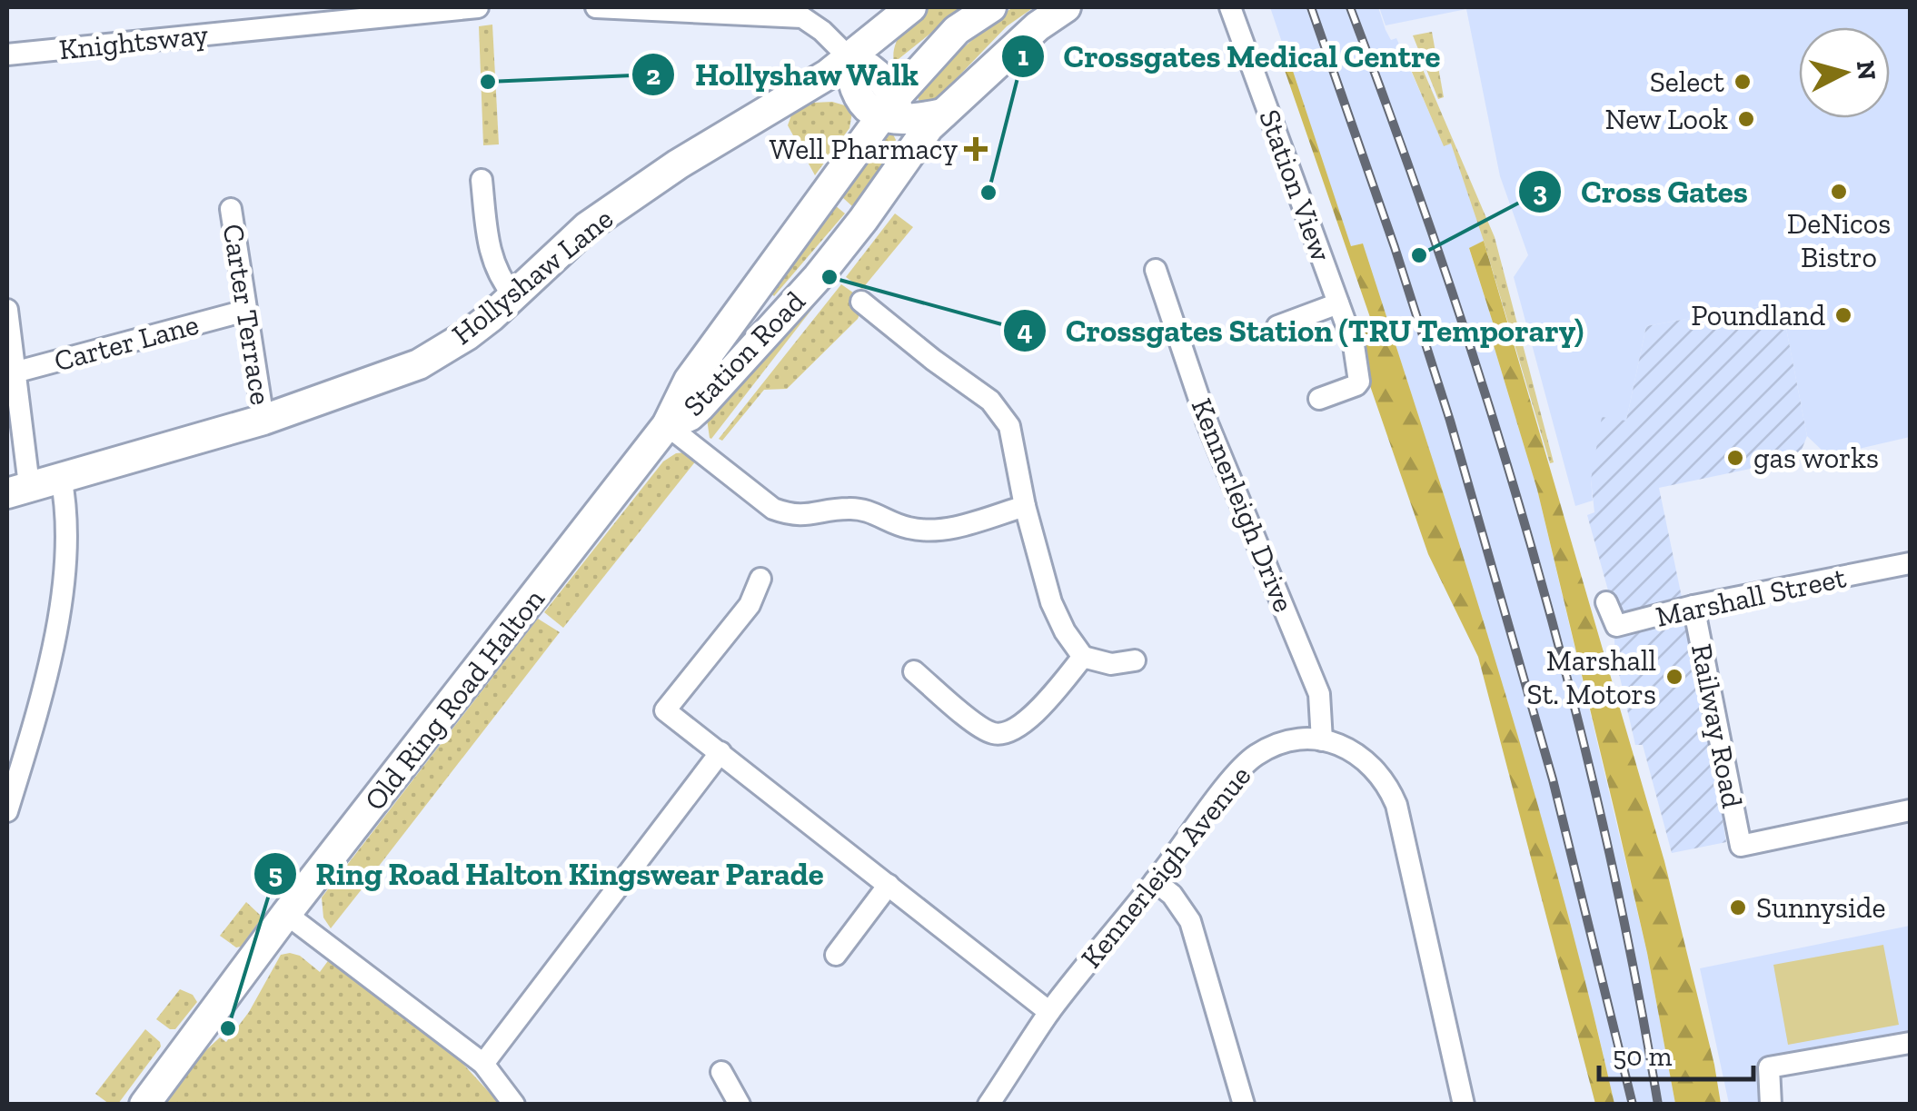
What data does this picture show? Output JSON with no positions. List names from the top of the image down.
{
  "streets": {
    "main road": ["Hollyshaw Lane", "Station Road", "Old Ring Road Halton"],
    "street": [
      "Knightsway",
      "Station View",
      "Carter Terrace",
      "Carter Lane",
      "Kennerleigh Drive",
      "Marshall Street",
      "Railway Road",
      "Kennerleigh Avenue"
    ]
  },
  "crossings": [
    ["Hollyshaw Lane", "Carter Terrace"],
    ["Carter Terrace", "Carter Lane"],
    ["Station Road", "Old Ring Road Halton"],
    ["Kennerleigh Drive", "Kennerleigh Avenue"],
    ["Marshall Street", "Railway Road"]
  ],
  "places": {
    "other": [
      "Hollyshaw Walk",
      "Select",
      "New Look",
      "DeNicos Bistro",
      "Crossgates Medical Centre",
      "Cross Gates",
      "Crossgates Station (TRU Temporary)",
      "Poundland",
      "gas works",
      "Marshall St. Motors",
      "Sunnyside",
      "Ring Road Halton Kingswear Parade"
    ],
    "health": ["Well Pharmacy"]
  },
  "scale_bar": "50 m",
  "north": "right"
}
